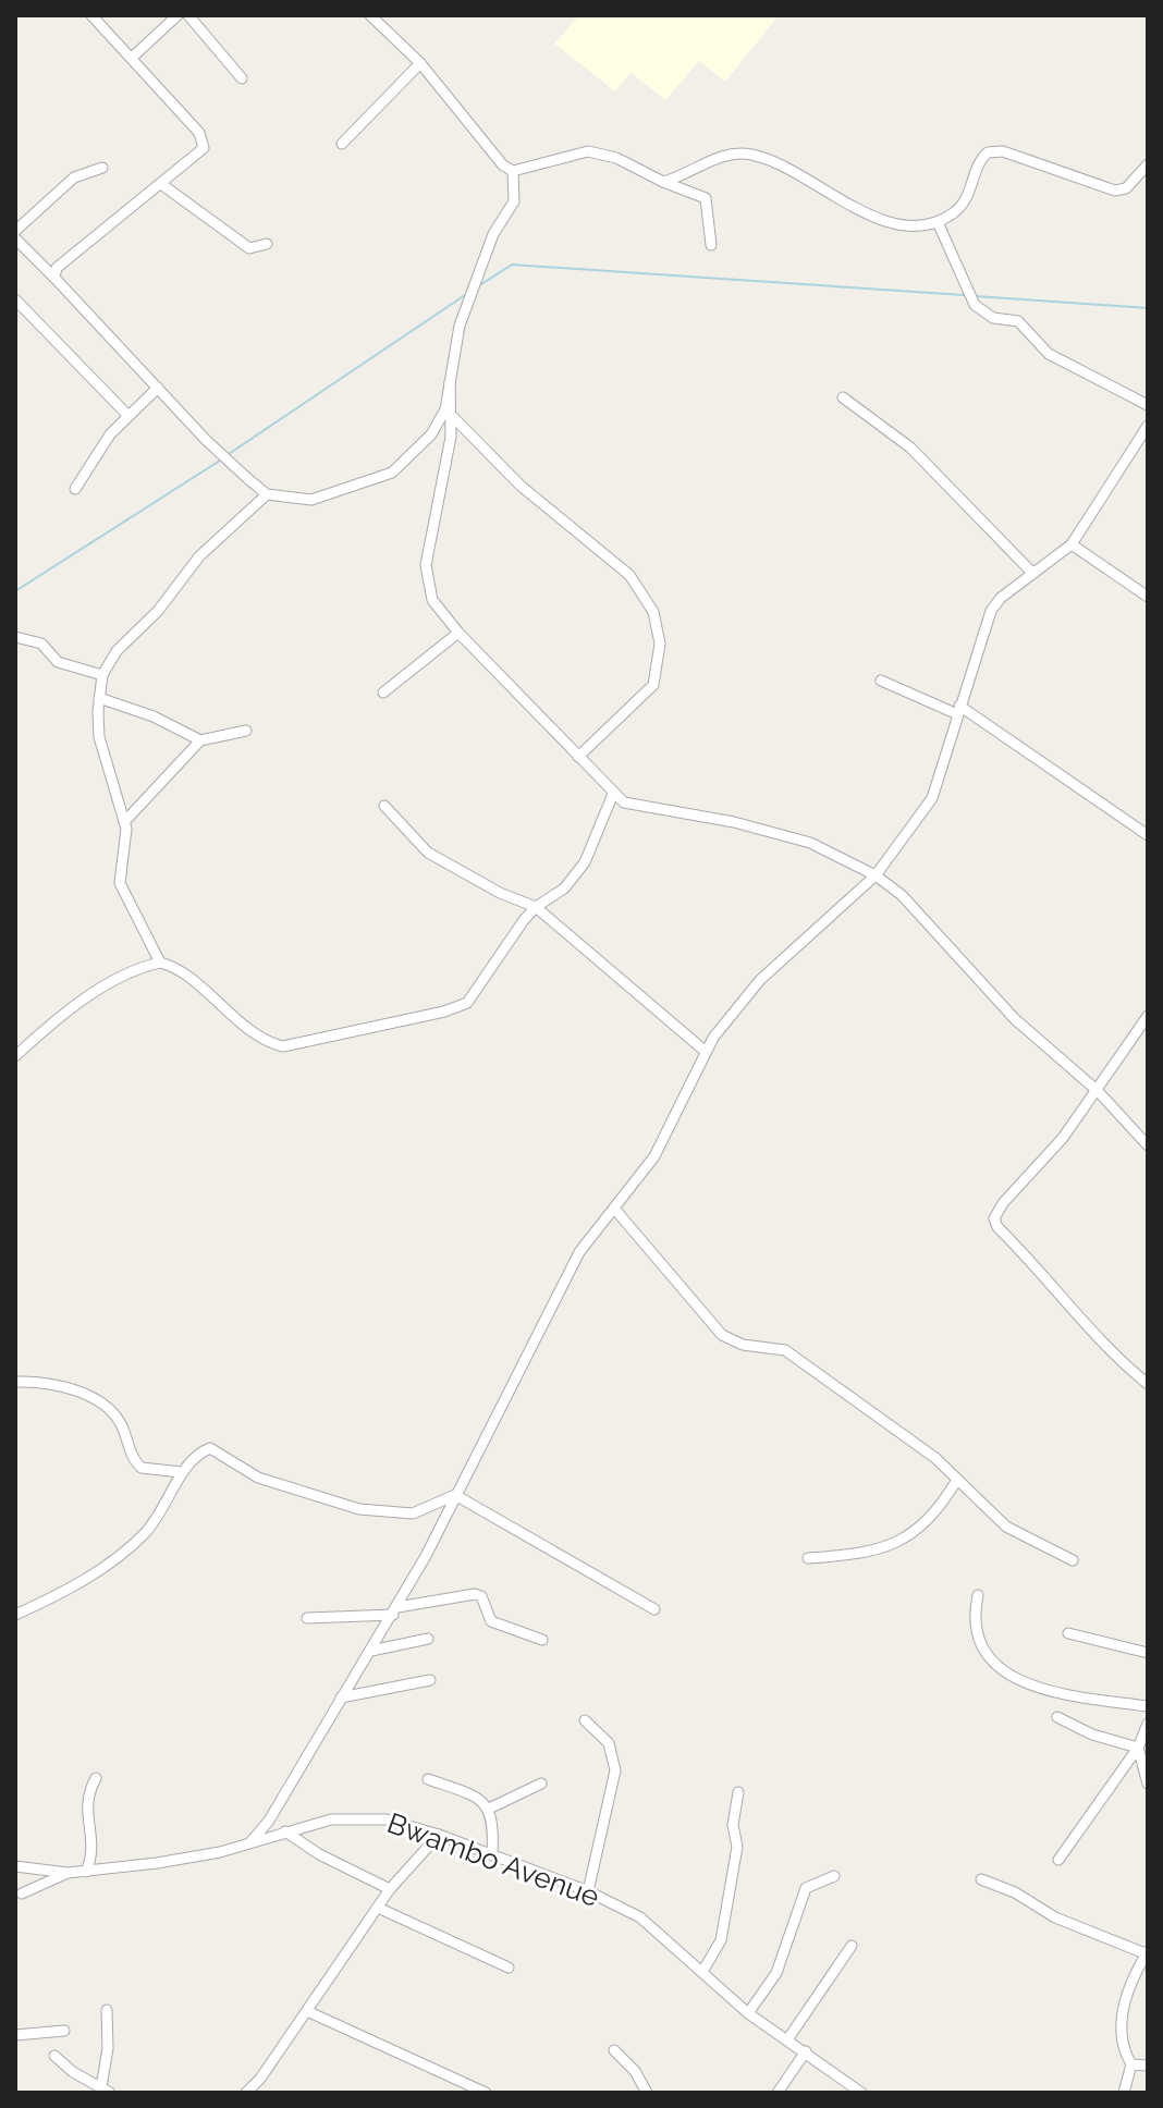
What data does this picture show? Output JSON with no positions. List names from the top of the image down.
{
  "streets": {
    "street": ["Bwambo Avenue"]
  }
}
